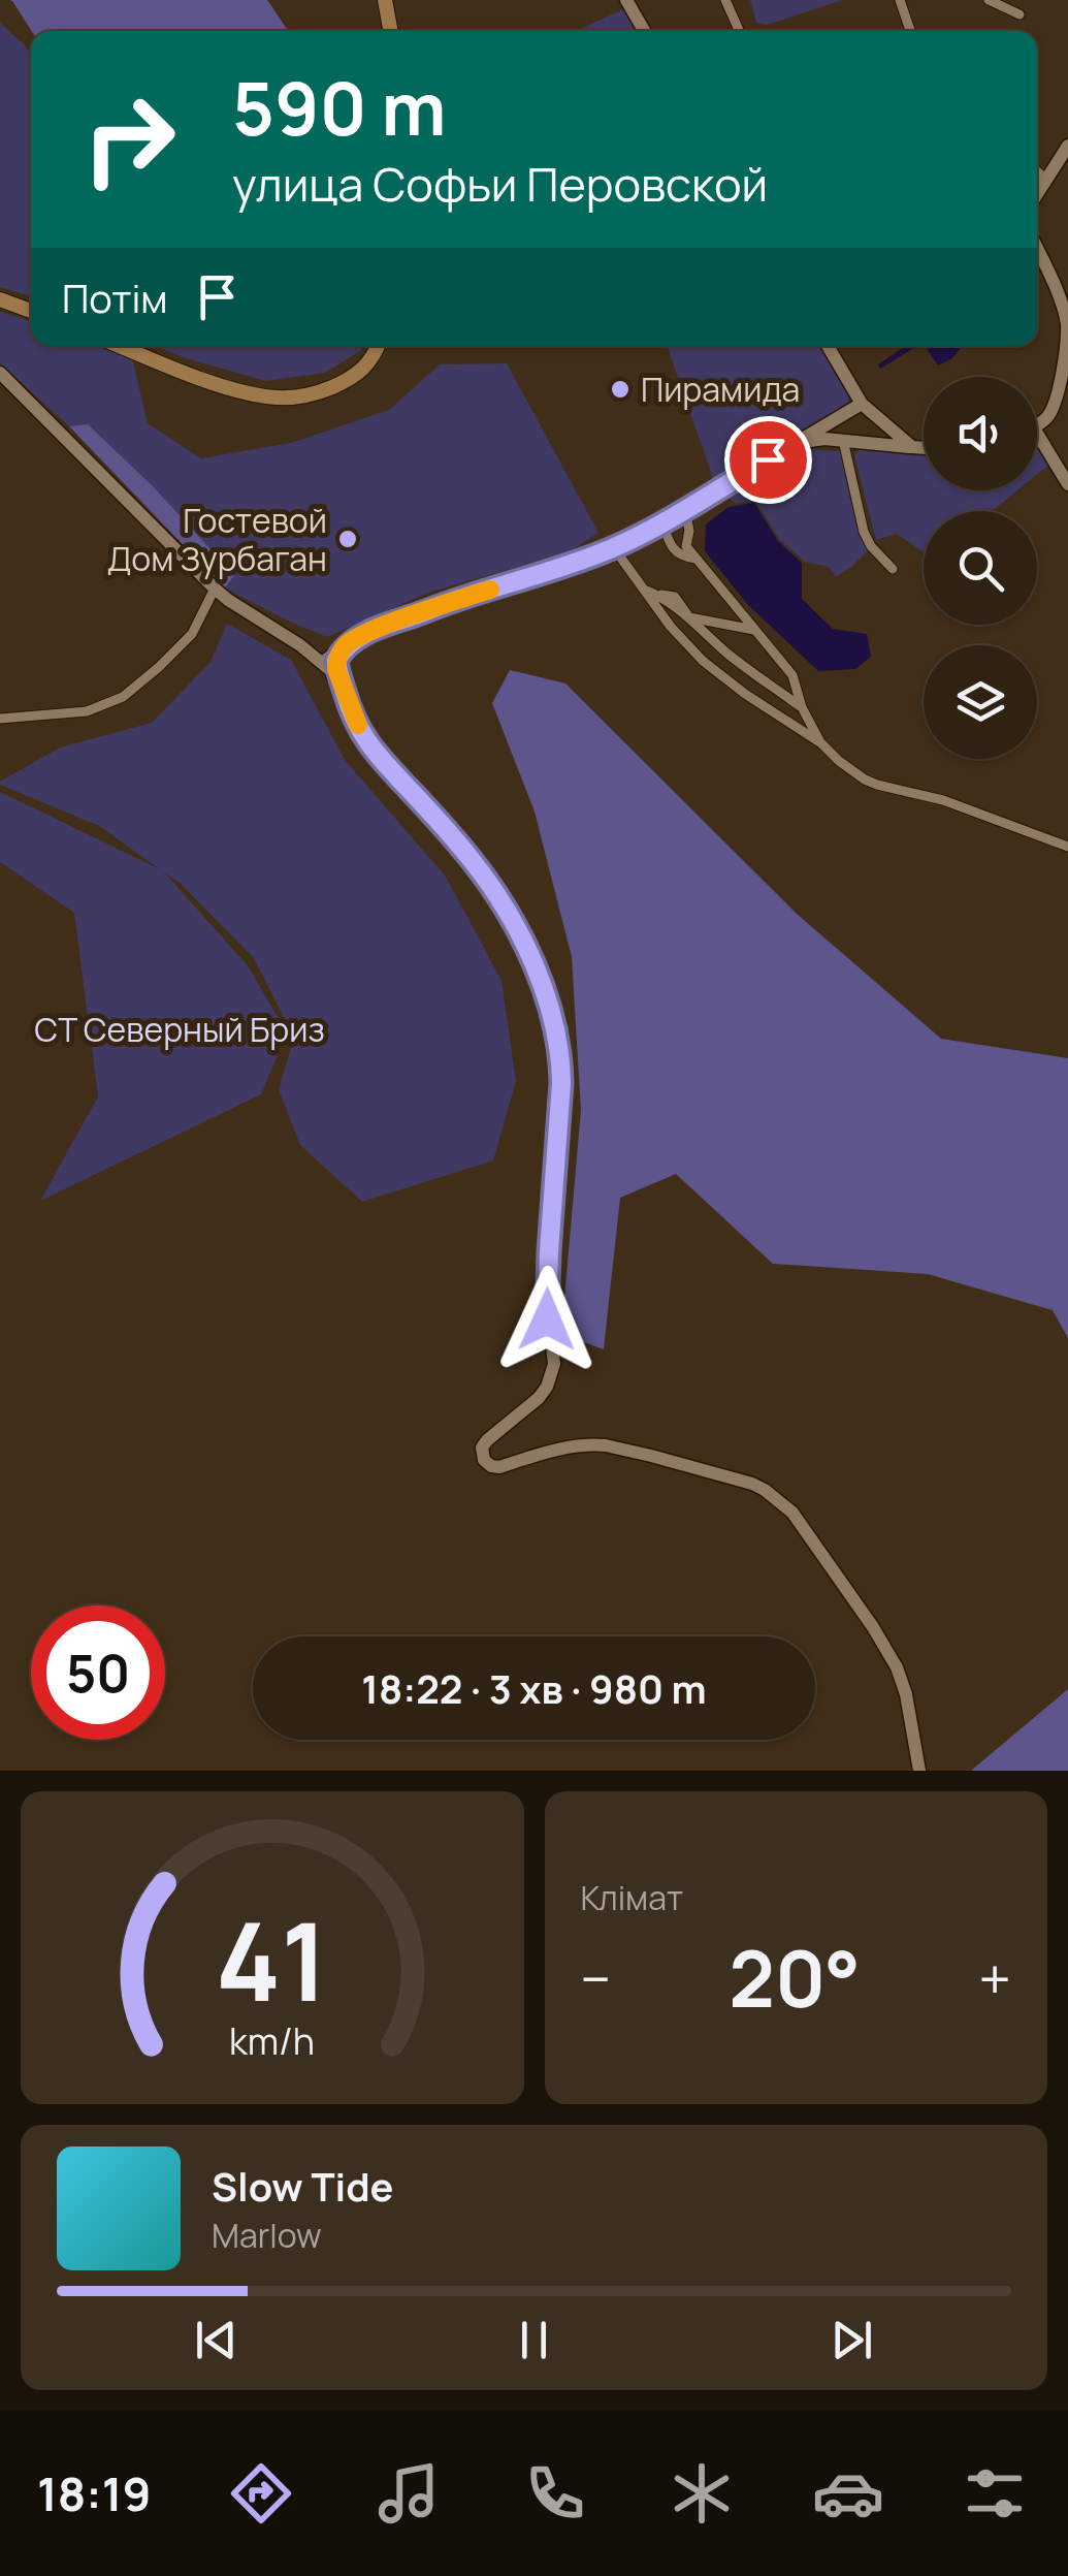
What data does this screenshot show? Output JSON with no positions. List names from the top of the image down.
{
  "parks": ["СТ Северный Бриз"],
  "places": ["Пирамида", "Гостевой Дом Зурбаган"],
  "page": {
    "turn": ["590 m", "улица Софьи Перовской"],
    "then": "Потім",
    "limit": "50",
    "trip": "18:22 · 3 хв · 980 m",
    "tile": "Клімат",
    "heat": ["−", "20°", "+"],
    "song": ["Slow Tide", "Marlow"],
    "tabs": "18:19",
    "gauge": ["41", "km/h"]
  }
}
